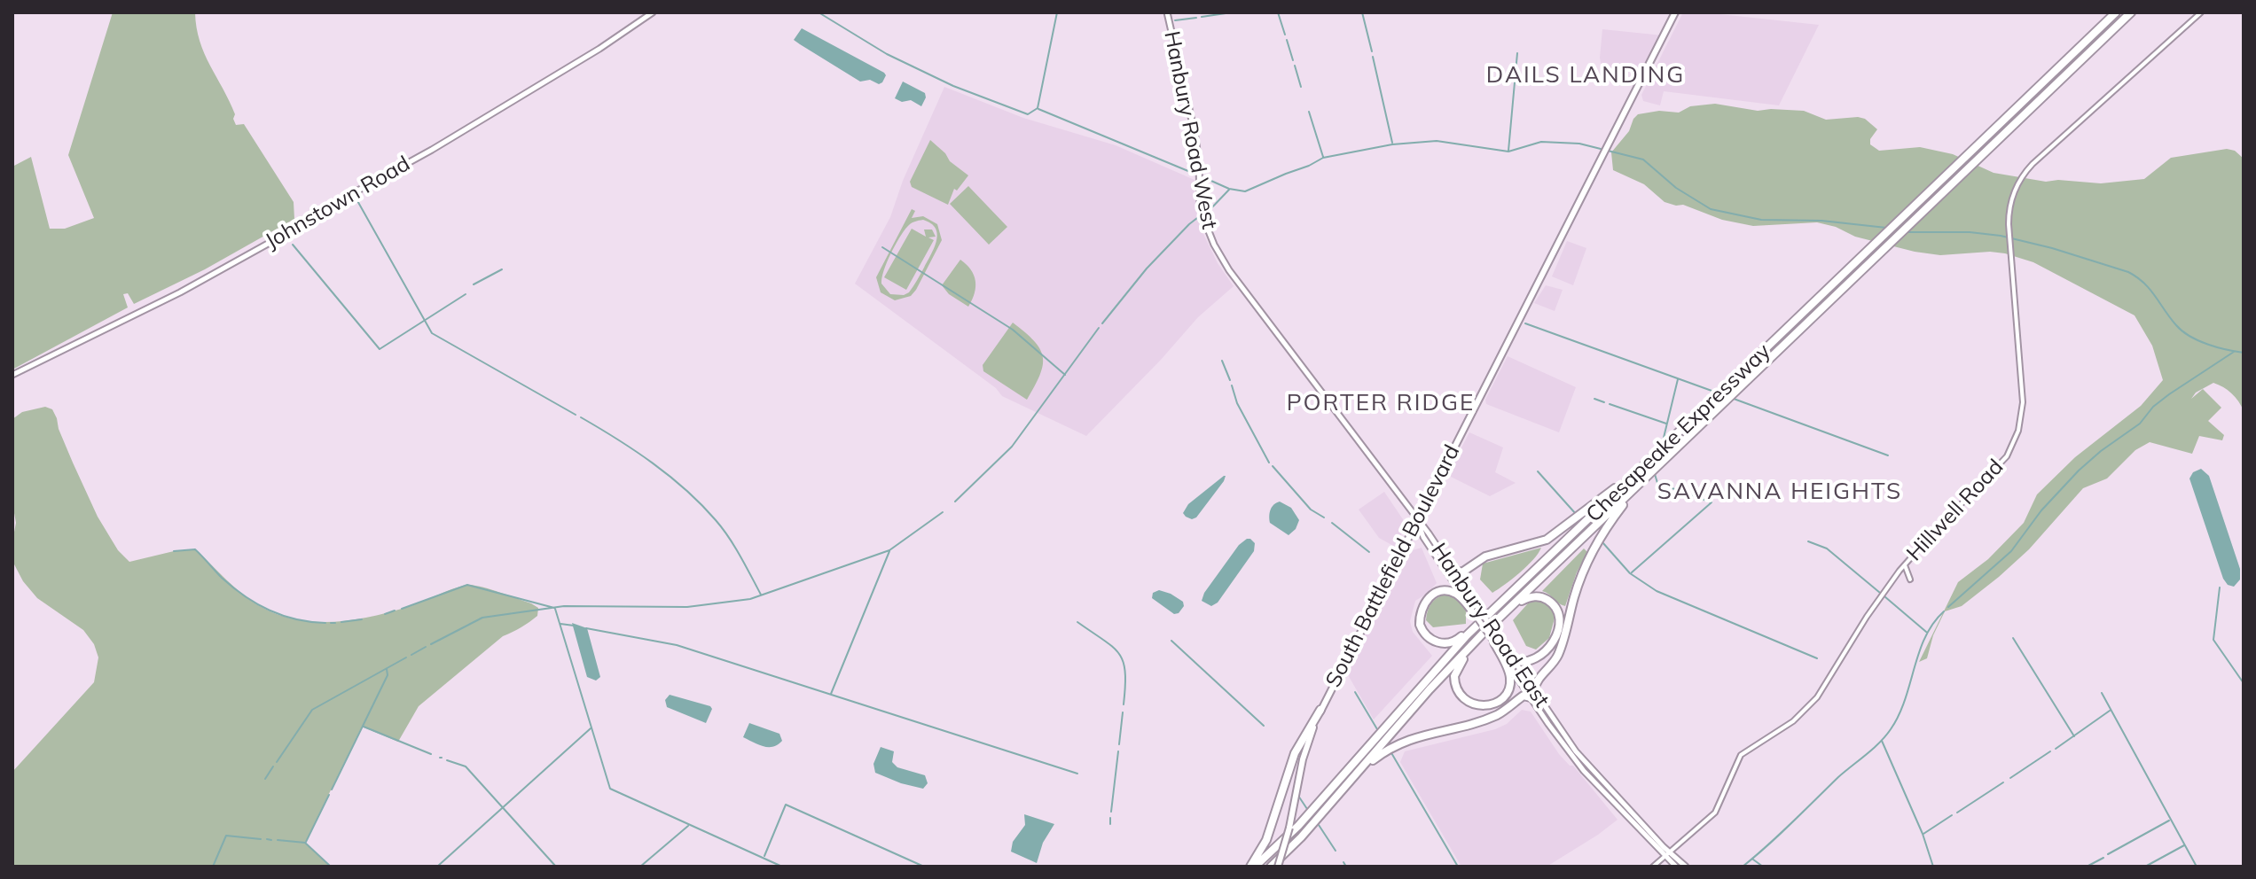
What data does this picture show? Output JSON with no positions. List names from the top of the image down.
{
  "streets": {
    "highway": ["Chesapeake Expressway"],
    "main road": [
      "Hanbury Road West",
      "Johnstown Road",
      "South Battlefield Boulevard",
      "Hanbury Road East"
    ],
    "street": ["Hillwell Road"]
  },
  "crossings": [
    ["Hanbury Road West", "South Battlefield Boulevard"],
    ["Hanbury Road West", "Hanbury Road East"],
    ["Hillwell Road", "Hanbury Road East"],
    ["South Battlefield Boulevard", "Hanbury Road East"]
  ],
  "districts": ["DAILS LANDING", "PORTER RIDGE", "SAVANNA HEIGHTS"]
}
